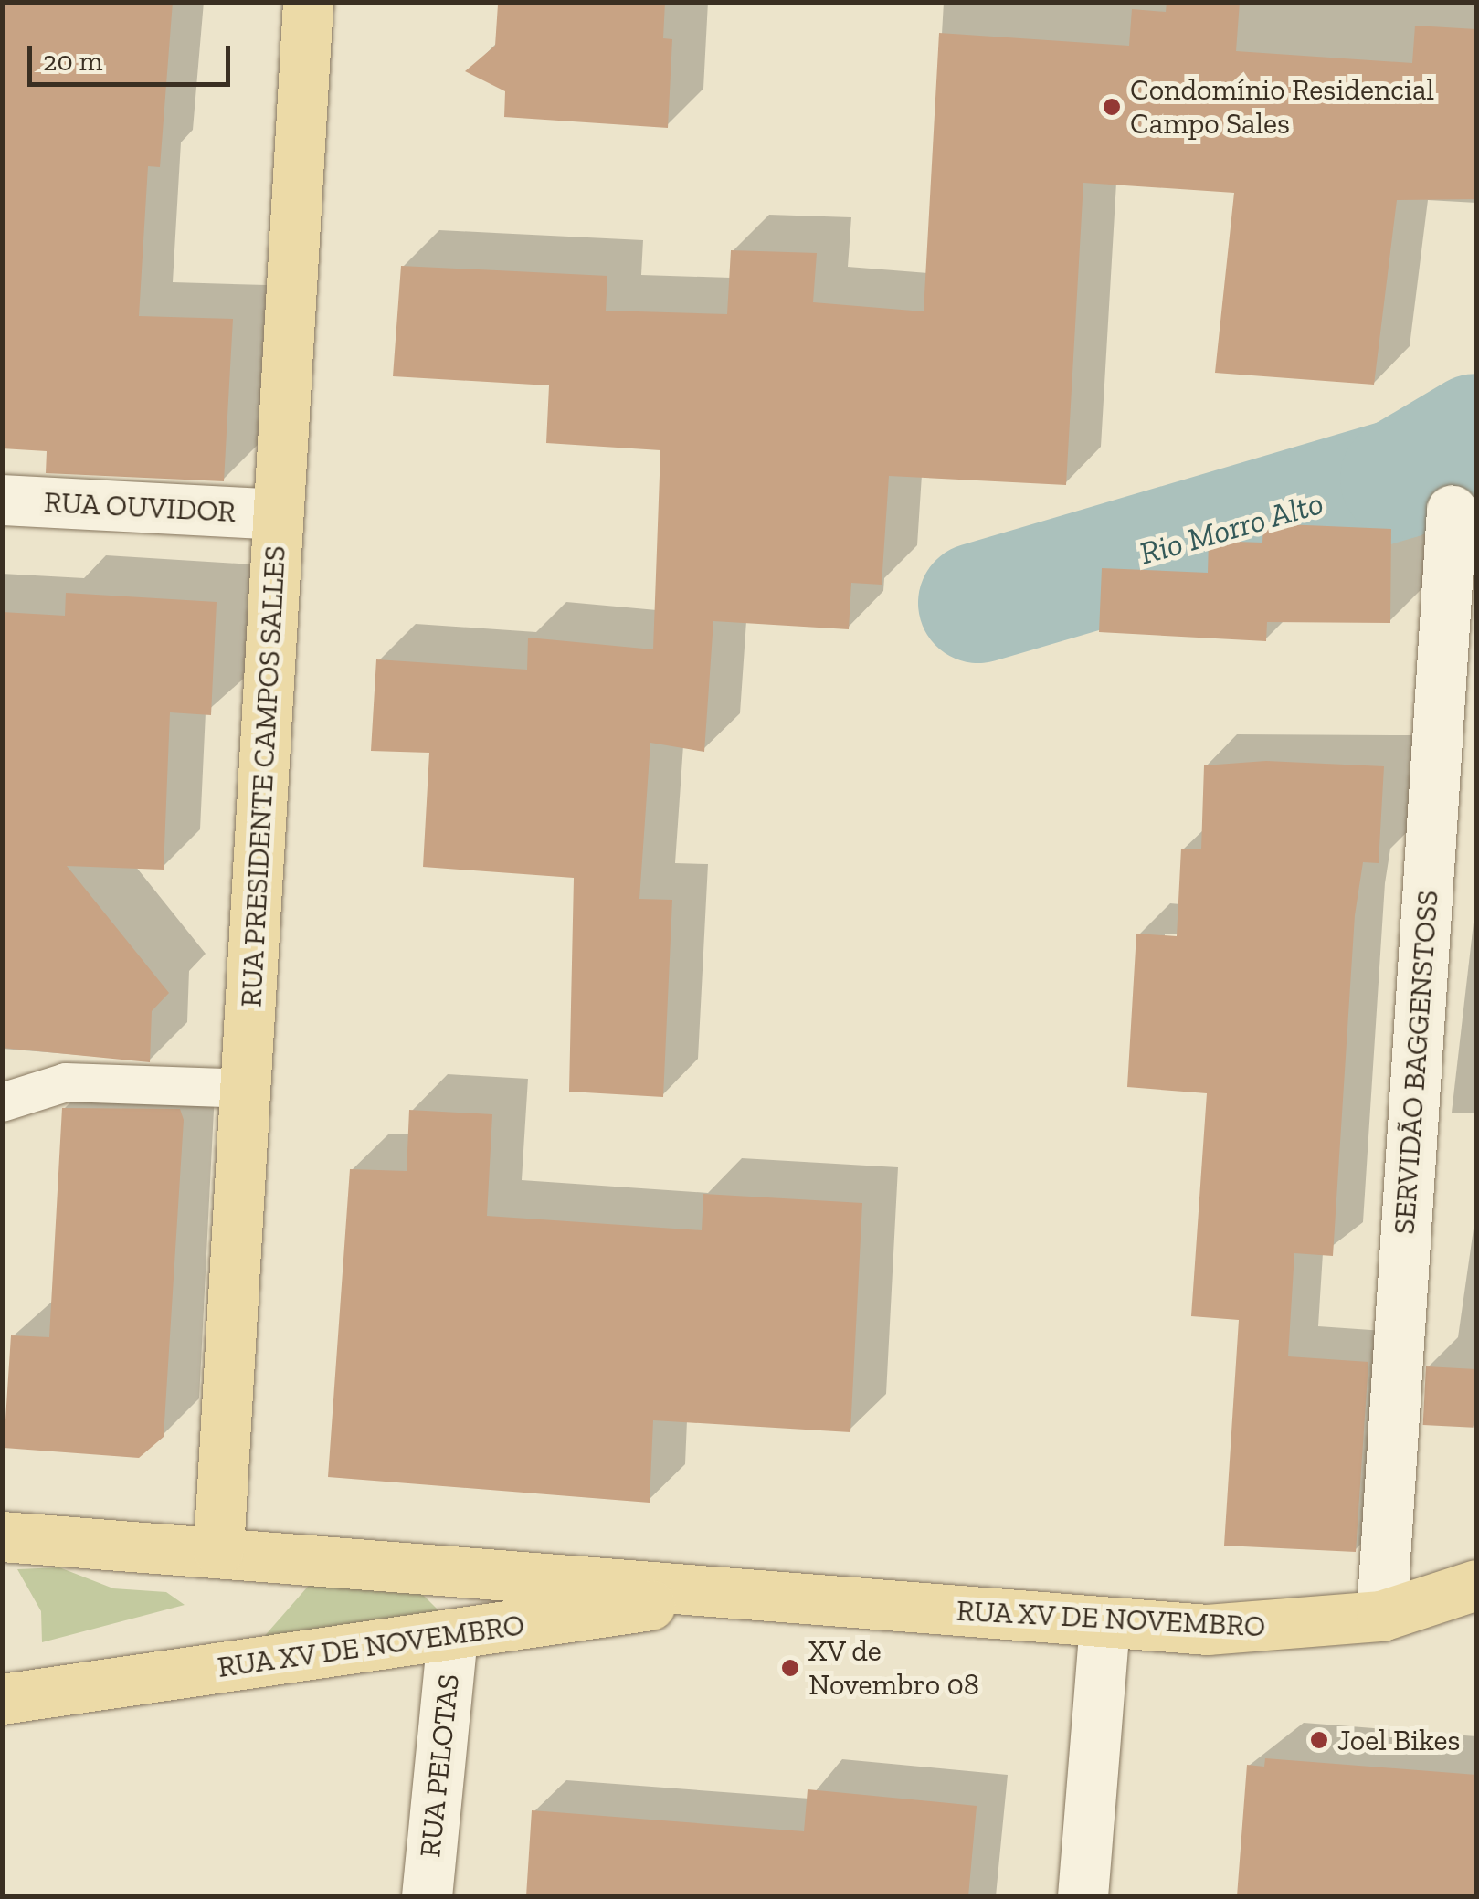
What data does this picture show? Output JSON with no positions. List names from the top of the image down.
{
  "streets": {
    "main road": ["RUA PRESIDENTE CAMPOS SALLES", "RUA XV DE NOVEMBRO"],
    "street": ["RUA OUVIDOR", "SERVIDÃO BAGGENSTOSS", "RUA PELOTAS"]
  },
  "crossings": [
    ["RUA OUVIDOR", "RUA PRESIDENTE CAMPOS SALLES"],
    ["RUA PRESIDENTE CAMPOS SALLES", "RUA XV DE NOVEMBRO"],
    ["SERVIDÃO BAGGENSTOSS", "RUA XV DE NOVEMBRO"],
    ["RUA XV DE NOVEMBRO", "RUA PELOTAS"]
  ],
  "water": ["Rio Morro Alto"],
  "places": ["Condomínio Residencial Campo Sales", "XV de Novembro 08", "Joel Bikes"],
  "scale_bar": "20 m"
}
